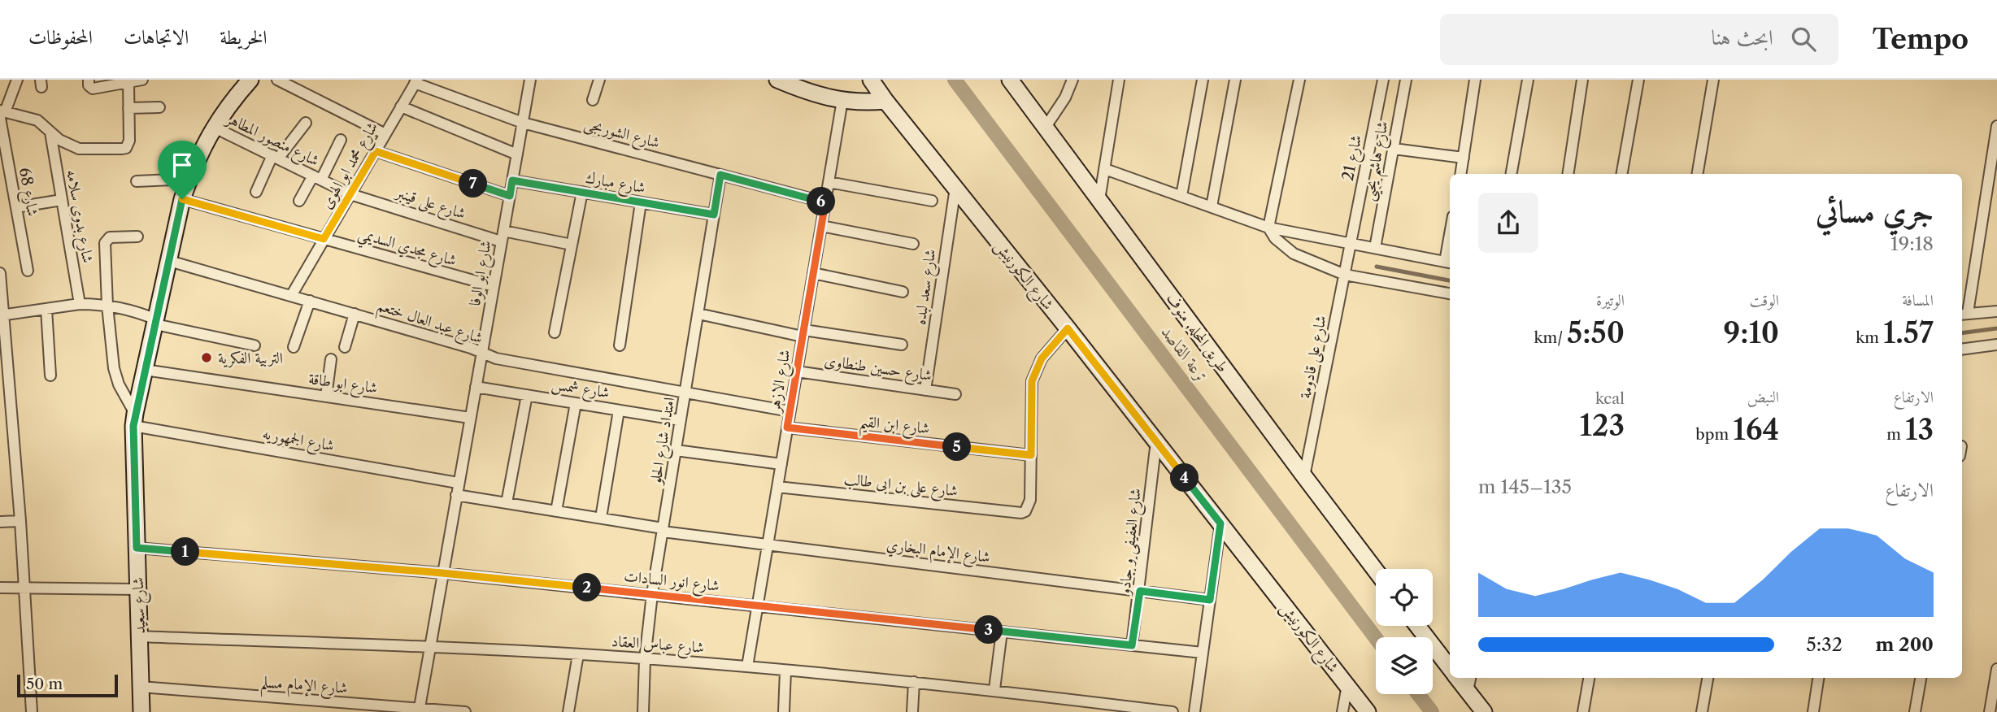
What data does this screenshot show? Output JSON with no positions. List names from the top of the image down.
{
  "streets": {
    "main road": ["شارع الكورنيش", "طريق المحله, منوف", "شارع سعيد"],
    "street": [
      "شارع الشوربجى",
      "شارع منصور المطاهر",
      "شارع 21",
      "شارع هاشم يحيى",
      "شارع محمد ابو الهوى",
      "شارع مبارك",
      "شارع 68",
      "شارع على قينبر",
      "شارع بدوى سلامه",
      "شارع مجدي السديمي",
      "شارع ابو الوفا",
      "شارع سعد لبده",
      "شارع عبد العال ختعم",
      "شارع على قادومة",
      "شارع حسين طنطاوى",
      "شارع الازهر",
      "شارع ابو طاقة",
      "شارع شمس",
      "شارع ابن القيم",
      "شارع الجمهوريه",
      "امتداد شارع الحلو",
      "شارع على بن ابى طالب",
      "شارع العفيفى و جادو",
      "شارع الإمام البخاري",
      "شارع انور السادات",
      "شارع عباس العقاد",
      "شارع الإمام مسلم"
    ]
  },
  "crossings": [
    ["شارع الشوربجى", "شارع محمد ابو الهوى"],
    ["شارع الشوربجى", "شارع ابو الوفا"],
    ["شارع الشوربجى", "شارع الازهر"],
    ["شارع الشوربجى", "امتداد شارع الحلو"],
    ["شارع منصور المطاهر", "شارع محمد ابو الهوى"],
    ["شارع منصور المطاهر", "شارع على قينبر"],
    ["شارع منصور المطاهر", "شارع سعيد"],
    ["شارع 21", "شارع على قادومة"],
    ["شارع محمد ابو الهوى", "شارع على قينبر"],
    ["شارع محمد ابو الهوى", "شارع مجدي السديمي"],
    ["شارع محمد ابو الهوى", "شارع عبد العال ختعم"],
    ["شارع مبارك", "شارع ابو الوفا"],
    ["شارع مبارك", "امتداد شارع الحلو"],
    ["شارع على قينبر", "شارع ابو الوفا"],
    ["شارع مجدي السديمي", "شارع ابو الوفا"],
    ["شارع مجدي السديمي", "شارع سعيد"],
    ["شارع ابو الوفا", "شارع عبد العال ختعم"],
    ["شارع ابو الوفا", "شارع ابو طاقة"],
    ["شارع ابو الوفا", "شارع شمس"],
    ["شارع ابو الوفا", "شارع الجمهوريه"],
    ["شارع ابو الوفا", "شارع انور السادات"],
    ["شارع ابو الوفا", "شارع عباس العقاد"],
    ["شارع ابو الوفا", "شارع الإمام مسلم"],
    ["شارع الكورنيش", "شارع سعد لبده"],
    ["شارع الكورنيش", "شارع العفيفى و جادو"],
    ["شارع سعد لبده", "شارع حسين طنطاوى"],
    ["شارع عبد العال ختعم", "شارع الازهر"],
    ["شارع عبد العال ختعم", "امتداد شارع الحلو"],
    ["شارع عبد العال ختعم", "شارع سعيد"],
    ["طريق المحله, منوف", "شارع على قادومة"],
    ["شارع حسين طنطاوى", "شارع الازهر"],
    ["شارع الازهر", "شارع ابن القيم"],
    ["شارع الازهر", "شارع على بن ابى طالب"],
    ["شارع الازهر", "شارع الإمام البخاري"],
    ["شارع الازهر", "شارع انور السادات"],
    ["شارع الازهر", "شارع عباس العقاد"],
    ["شارع ابو طاقة", "شارع سعيد"],
    ["شارع شمس", "امتداد شارع الحلو"],
    ["شارع ابن القيم", "شارع على بن ابى طالب"],
    ["شارع الجمهوريه", "شارع سعيد"],
    ["امتداد شارع الحلو", "شارع الإمام البخاري"],
    ["امتداد شارع الحلو", "شارع انور السادات"],
    ["امتداد شارع الحلو", "شارع عباس العقاد"],
    ["شارع العفيفى و جادو", "شارع الإمام البخاري"],
    ["شارع العفيفى و جادو", "شارع انور السادات"],
    ["شارع انور السادات", "شارع سعيد"],
    ["شارع سعيد", "شارع عباس العقاد"],
    ["شارع سعيد", "شارع الإمام مسلم"]
  ],
  "water": ["ترعة القاصد"],
  "places": ["التربية الفكرية"],
  "scale_bar": "50 m",
  "page": {
    "header": "Tempo",
    "search": "ابحث هنا",
    "nav": ["الخريطة", "الاتجاهات", "المحفوظات"],
    "pins": [
      "7",
      "6",
      "5",
      "4",
      "1",
      "2",
      "3"
    ],
    "heading": ["جري مسائي", "19:18"],
    "stats": [
      ["المسافة", "1.57 km"],
      ["الوقت", "9:10"],
      ["الوتيرة", "5:50 /km"],
      ["الارتفاع", "13 m"],
      ["النبض", "164 bpm"],
      ["kcal", "123"]
    ],
    "chart": ["الارتفاع", "135–145 m"],
    "list": [
      {
        "name": "200 m",
        "note": "5:32"
      }
    ],
    "scale": "50 m"
  }
}
